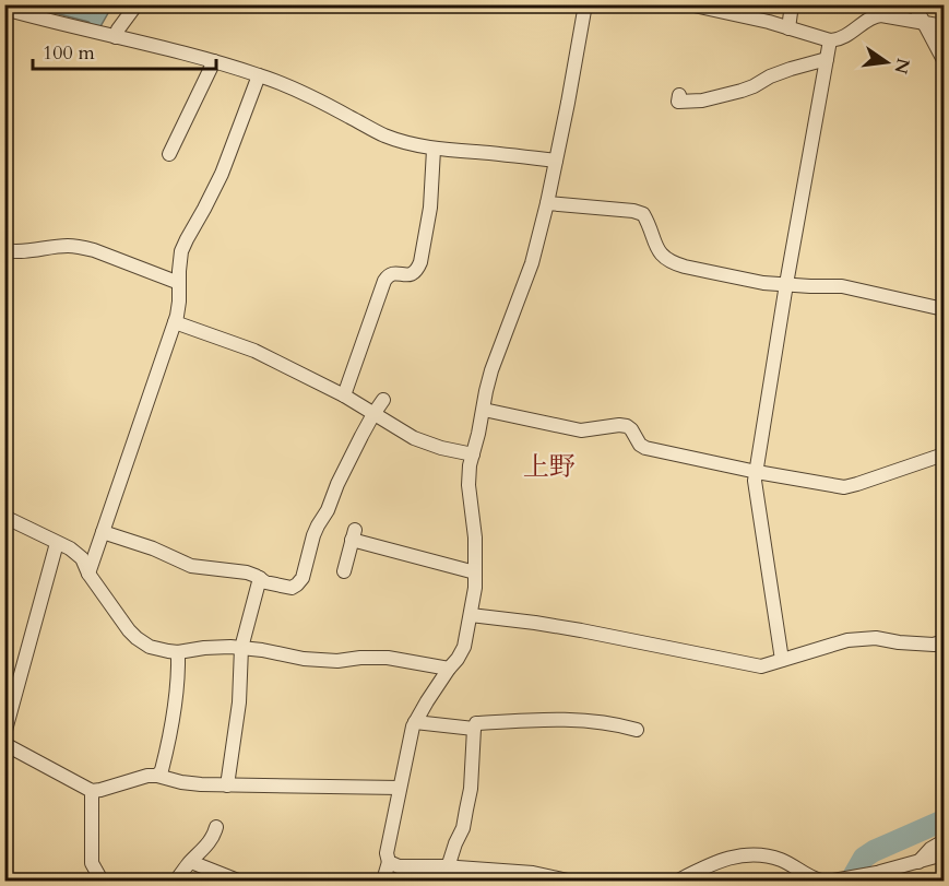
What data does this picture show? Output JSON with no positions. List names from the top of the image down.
{
  "districts": ["上野"],
  "scale_bar": "100 m",
  "north": "right"
}
